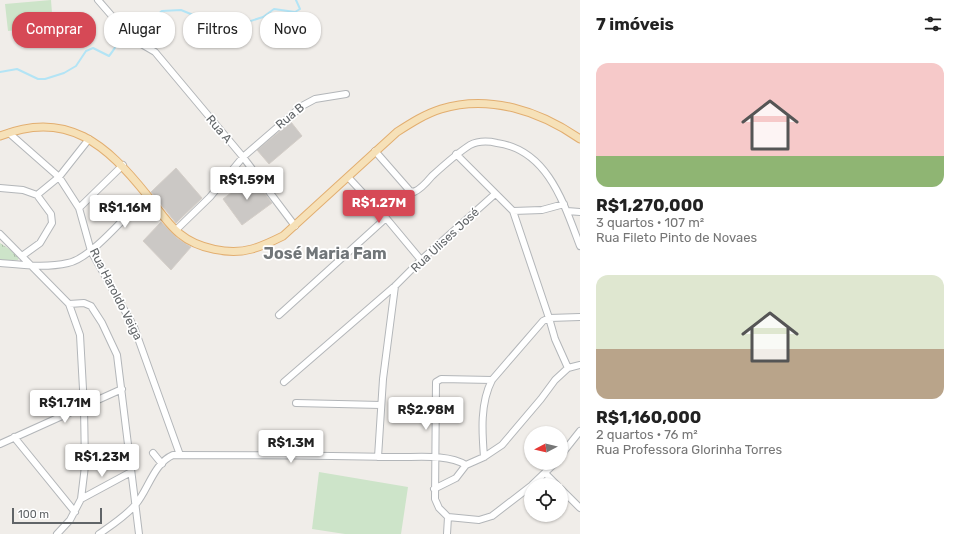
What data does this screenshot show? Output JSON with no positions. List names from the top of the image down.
{
  "streets": {
    "street": [
      "Rua B",
      "Rua A",
      "Rua Ulises José",
      "Rua Haroldo Veiga"
    ]
  },
  "crossings": [
    ["Rua B", "Rua A"]
  ],
  "districts": ["José Maria Fam"],
  "scale_bar": "100 m",
  "north": "left",
  "page": {
    "heading": "7 imóveis",
    "chip": [
      "Comprar",
      "Alugar",
      "Filtros",
      "Novo"
    ],
    "list": [
      {
        "name": "R$1,270,000",
        "note": "3 quartos · 107 m² · Rua Fileto Pinto de Novaes"
      },
      {
        "name": "R$1,160,000",
        "note": "2 quartos · 76 m² · Rua Professora Glorinha Torres"
      }
    ],
    "price": [
      "R$1.59M",
      "R$1.27M",
      "R$1.16M",
      "R$1.71M",
      "R$2.98M",
      "R$1.3M",
      "R$1.23M"
    ],
    "scale": "100 m"
  }
}
